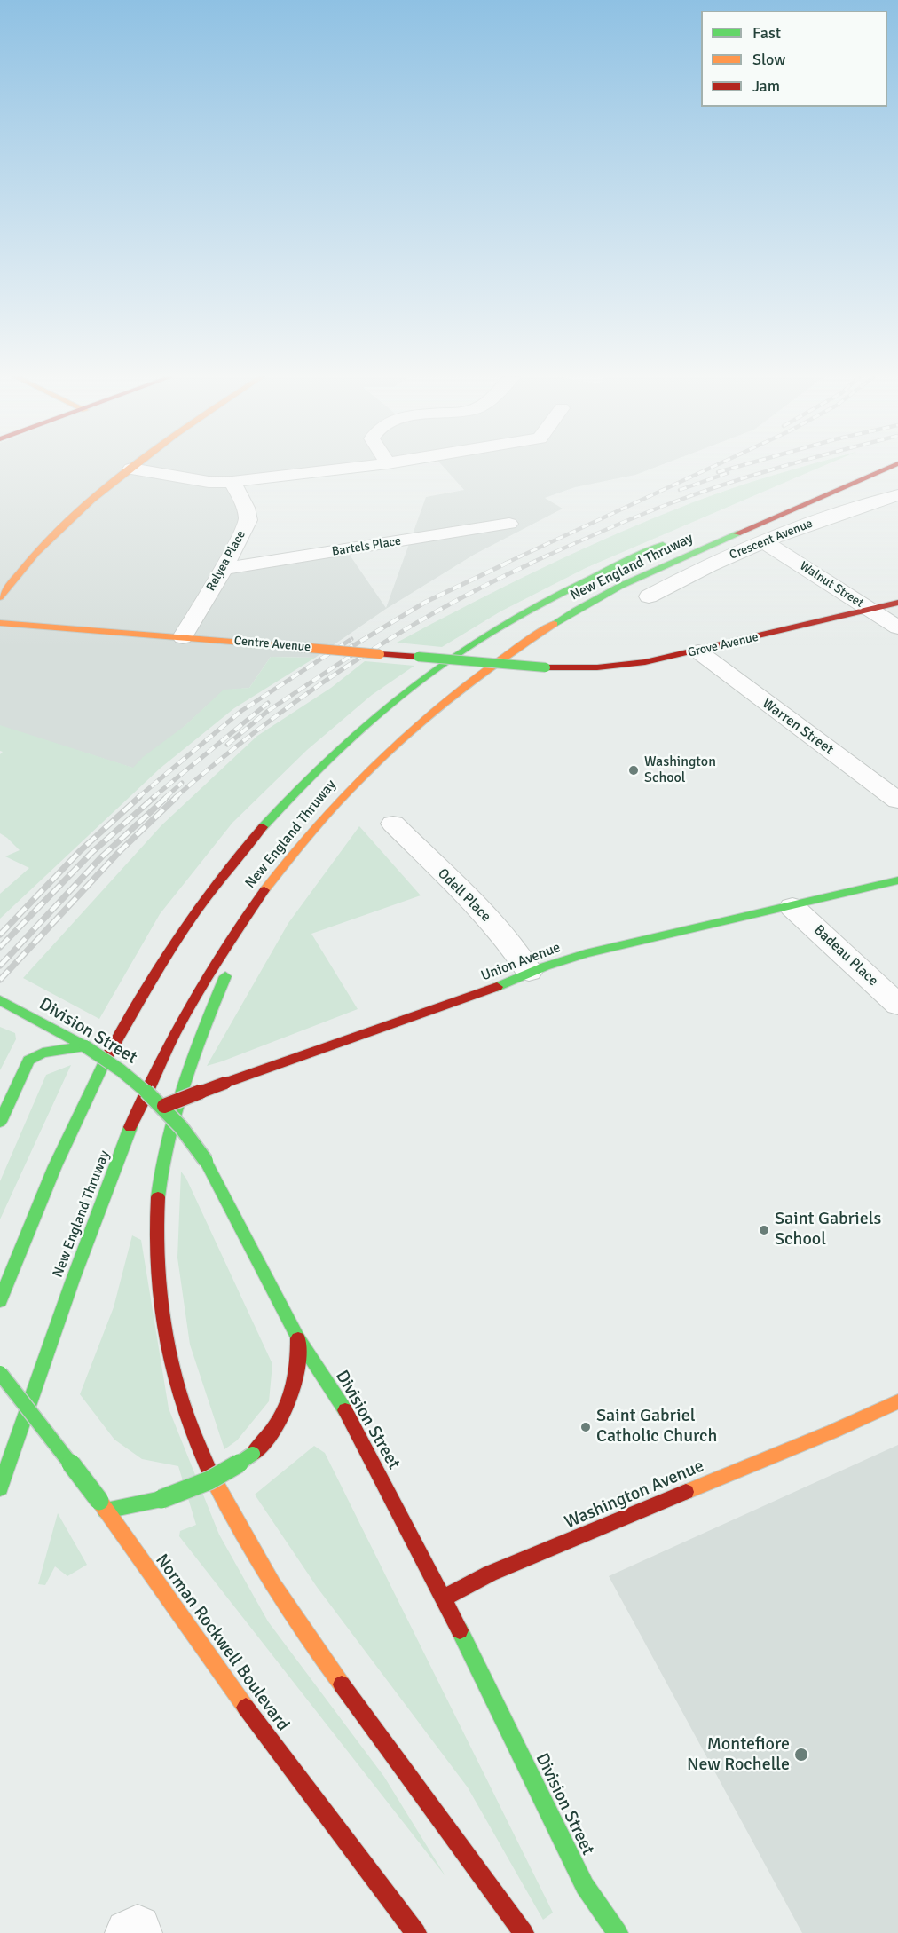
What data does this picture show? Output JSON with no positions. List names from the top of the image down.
{
  "streets": {
    "main road": [
      "New England Thruway",
      "Centre Avenue",
      "Grove Avenue",
      "Union Avenue",
      "Division Street",
      "Washington Avenue",
      "Norman Rockwell Boulevard"
    ],
    "street": [
      "Crescent Avenue",
      "Bartels Place",
      "Relyea Place",
      "Walnut Street",
      "Warren Street",
      "Odell Place",
      "Badeau Place"
    ]
  },
  "crossings": [
    ["Crescent Avenue", "Walnut Street"],
    ["Bartels Place", "Relyea Place"],
    ["Relyea Place", "Centre Avenue"],
    ["Walnut Street", "Grove Avenue"],
    ["Centre Avenue", "Grove Avenue"],
    ["Grove Avenue", "Warren Street"],
    ["Odell Place", "Union Avenue"],
    ["Badeau Place", "Union Avenue"],
    ["Union Avenue", "Division Street"],
    ["Division Street", "Washington Avenue"]
  ],
  "places": [
    "Washington School",
    "Saint Gabriels School",
    "Saint Gabriel Catholic Church",
    "Montefiore New Rochelle"
  ],
  "legend": ["Fast", "Slow", "Jam"]
}
